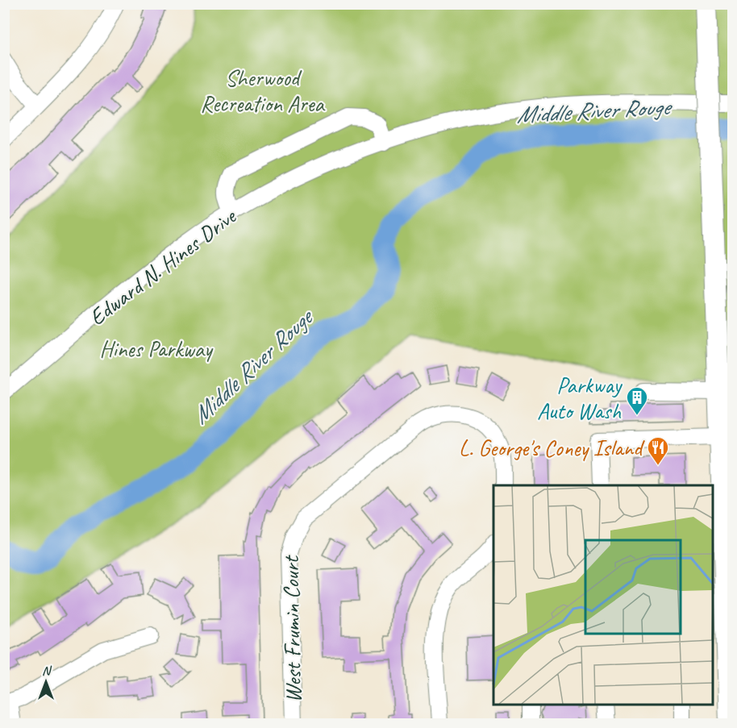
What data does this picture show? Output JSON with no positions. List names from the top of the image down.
{
  "streets": {
    "street": ["Edward N. Hines Drive", "West Frumin Court"]
  },
  "water": ["Middle River Rouge"],
  "parks": ["Sherwood Recreation Area", "Hines Parkway"],
  "places": {
    "building": ["Parkway Auto Wash"],
    "restaurant": ["L. George's Coney Island"]
  },
  "north": "top"
}
